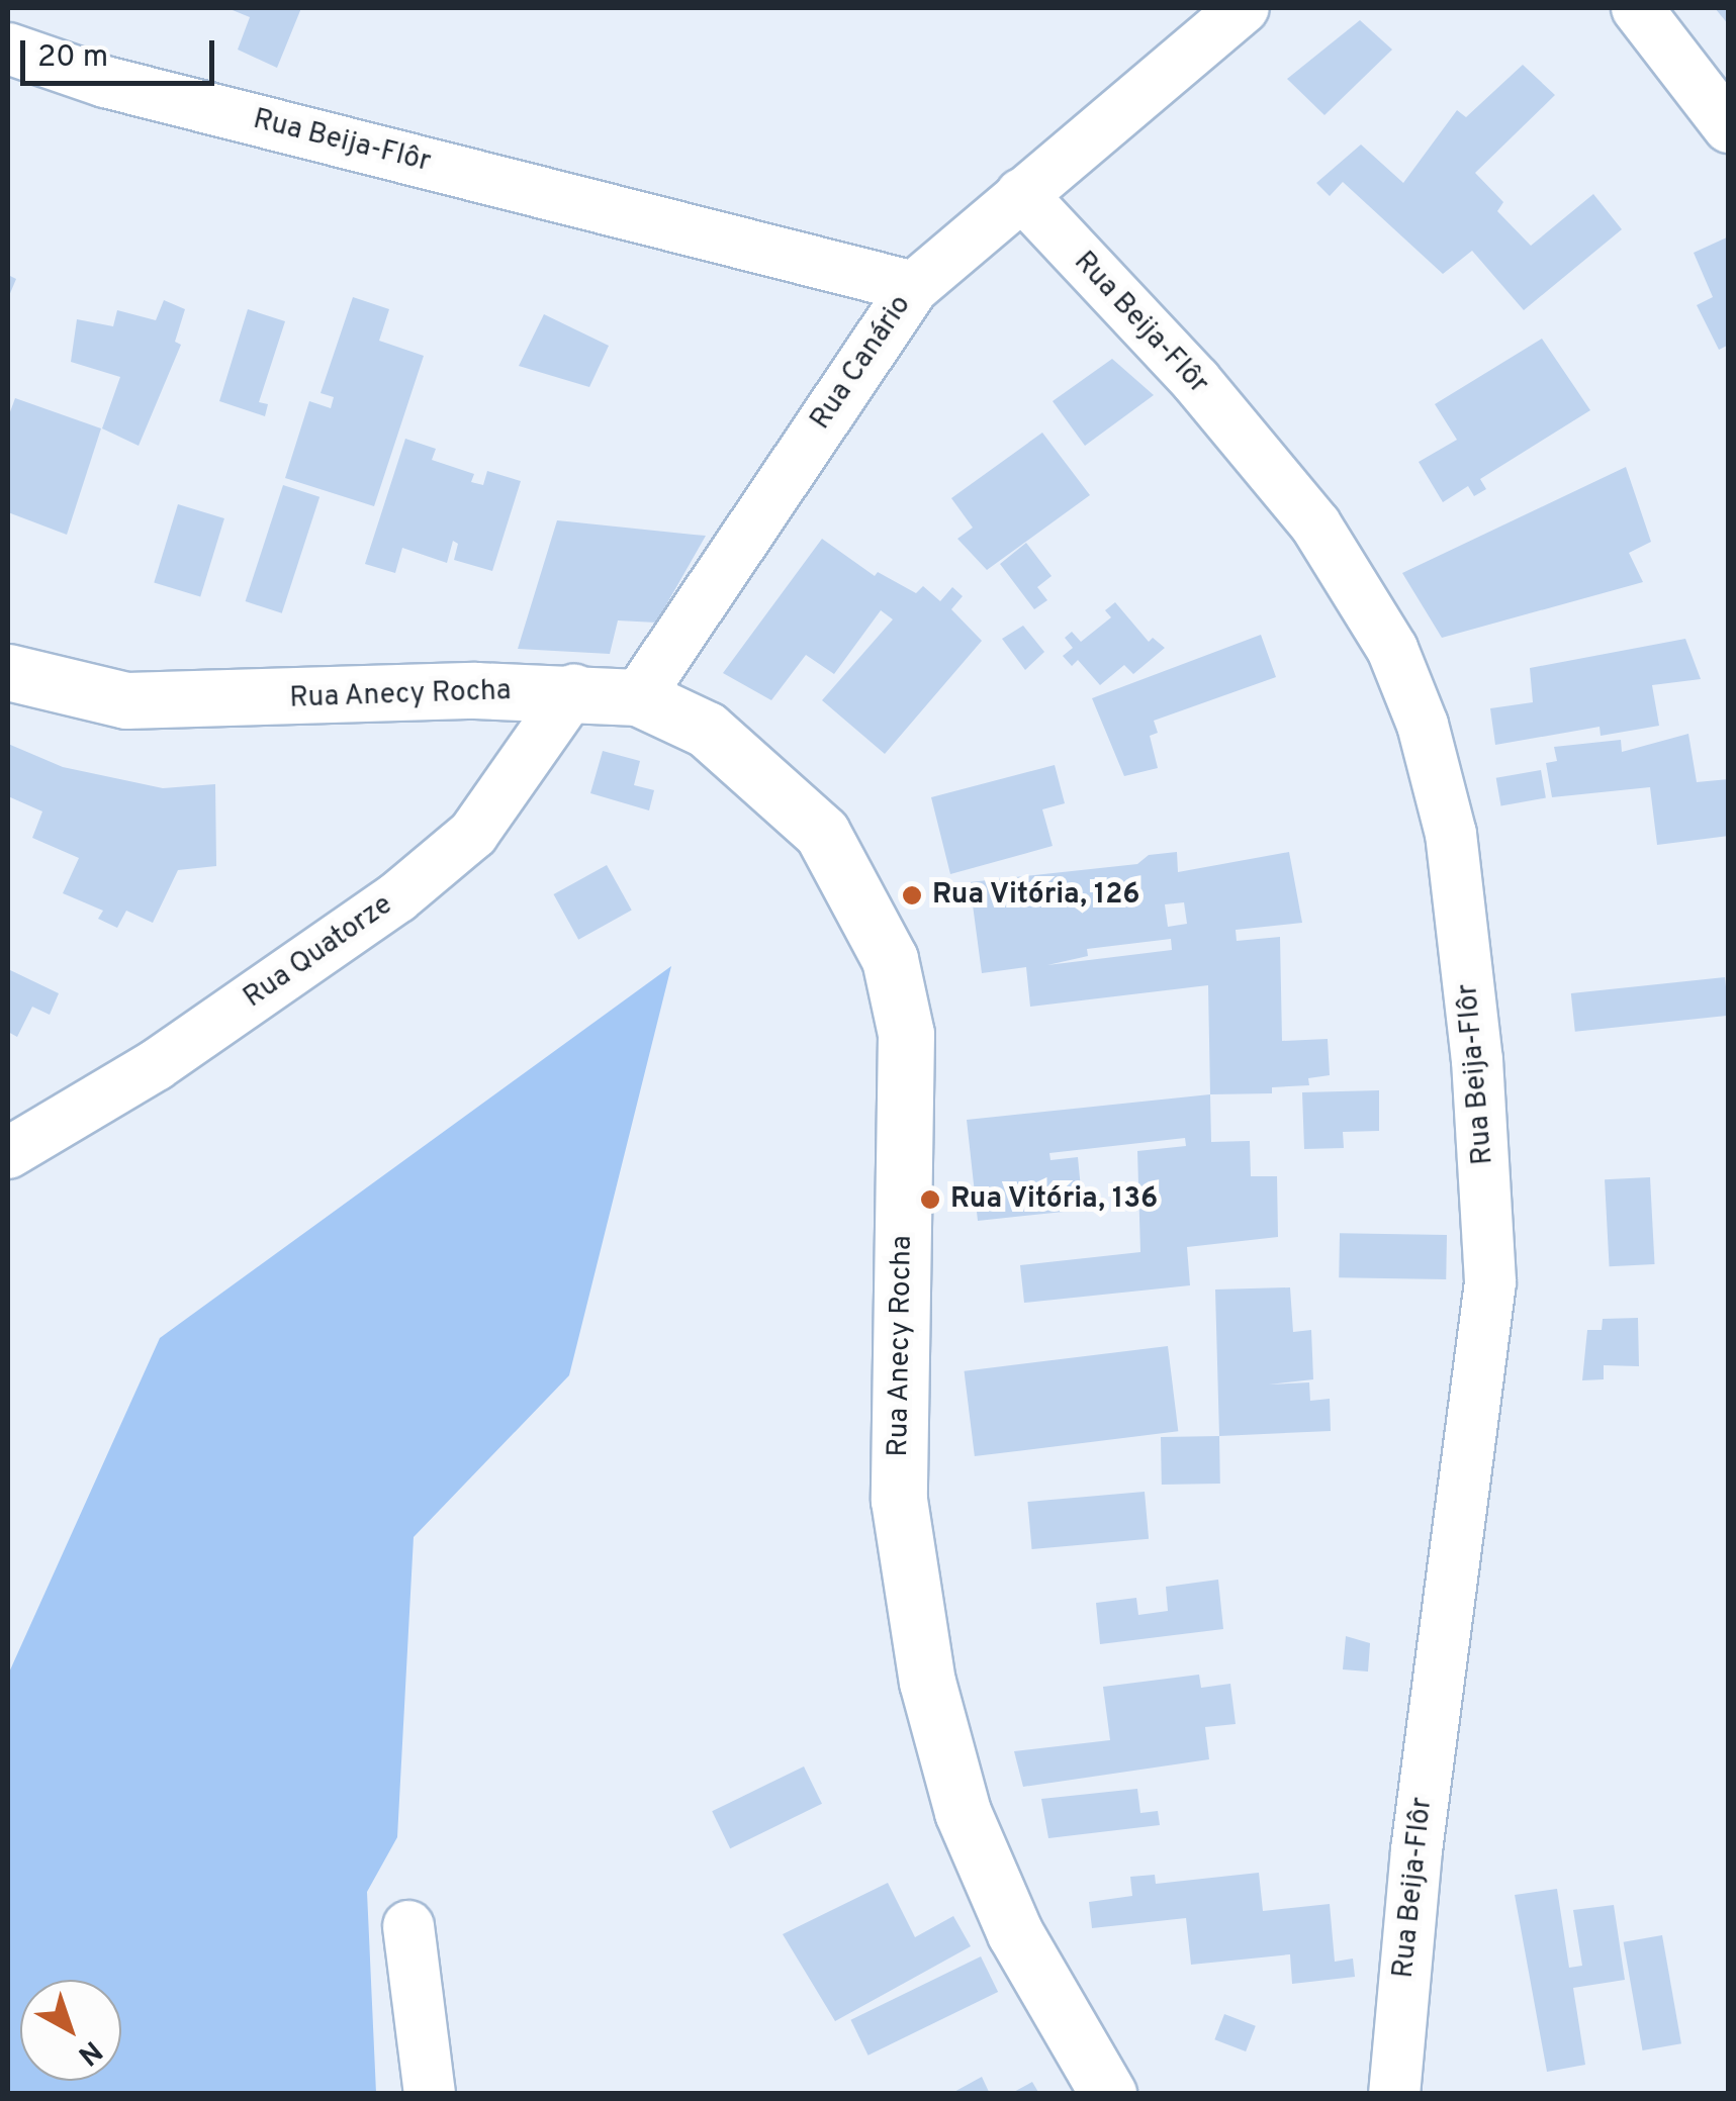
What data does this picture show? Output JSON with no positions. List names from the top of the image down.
{
  "streets": {
    "street": [
      "Rua Beija-Flôr",
      "Rua Canário",
      "Rua Anecy Rocha",
      "Rua Quatorze"
    ]
  },
  "crossings": [
    ["Rua Beija-Flôr", "Rua Canário"],
    ["Rua Canário", "Rua Anecy Rocha"],
    ["Rua Anecy Rocha", "Rua Quatorze"]
  ],
  "places": ["Rua Vitória, 126", "Rua Vitória, 136"],
  "scale_bar": "20 m",
  "north": "bottom right"
}
